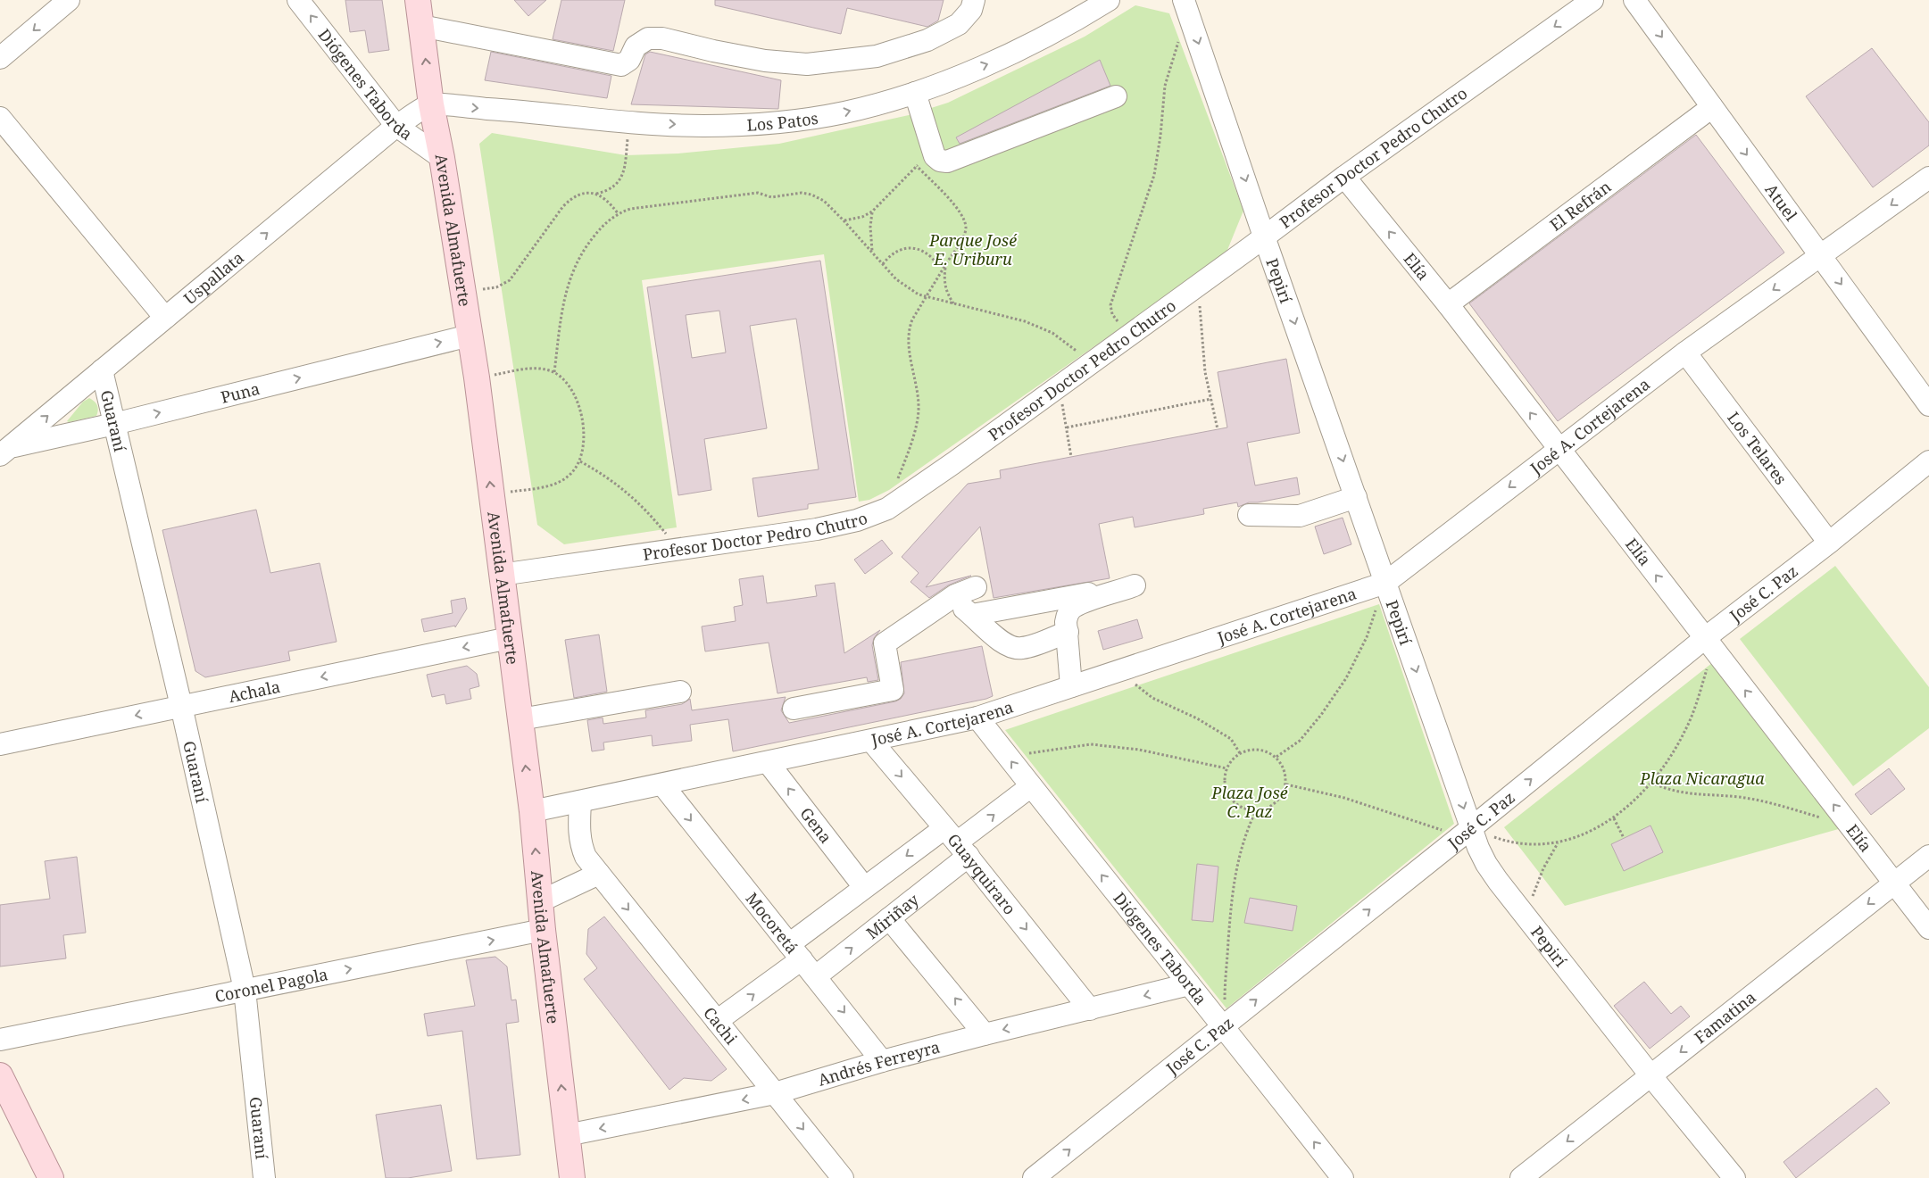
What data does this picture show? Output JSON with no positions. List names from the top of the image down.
{
  "streets": {
    "main road": ["Avenida Almafuerte"],
    "street": [
      "Diógenes Taborda",
      "Los Patos",
      "Profesor Doctor Pedro Chutro",
      "Atuel",
      "El Refrán",
      "Elía",
      "Uspallata",
      "Pepirí",
      "Puna",
      "Guaraní",
      "José A. Cortejarena",
      "Los Telares",
      "José C. Paz",
      "Achala",
      "Gena",
      "Guayquiraro",
      "Miriñay",
      "Mocoretá",
      "Coronel Pagola",
      "Famatina",
      "Cachi",
      "Andrés Ferreyra"
    ]
  },
  "crossings": [
    ["Diógenes Taborda", "Avenida Almafuerte"],
    ["Diógenes Taborda", "Uspallata"],
    ["Diógenes Taborda", "José A. Cortejarena"],
    ["Diógenes Taborda", "José C. Paz"],
    ["Diógenes Taborda", "Miriñay"],
    ["Diógenes Taborda", "Andrés Ferreyra"],
    ["Los Patos", "Avenida Almafuerte"],
    ["Los Patos", "Uspallata"],
    ["Profesor Doctor Pedro Chutro", "Avenida Almafuerte"],
    ["Profesor Doctor Pedro Chutro", "Elía"],
    ["Profesor Doctor Pedro Chutro", "Pepirí"],
    ["Atuel", "El Refrán"],
    ["Atuel", "José A. Cortejarena"],
    ["El Refrán", "Elía"],
    ["Avenida Almafuerte", "Uspallata"],
    ["Avenida Almafuerte", "Puna"],
    ["Avenida Almafuerte", "José A. Cortejarena"],
    ["Avenida Almafuerte", "Achala"],
    ["Avenida Almafuerte", "Coronel Pagola"],
    ["Avenida Almafuerte", "Andrés Ferreyra"],
    ["Elía", "José A. Cortejarena"],
    ["Elía", "José C. Paz"],
    ["Elía", "Famatina"],
    ["Uspallata", "Puna"],
    ["Uspallata", "Guaraní"],
    ["Pepirí", "José A. Cortejarena"],
    ["Pepirí", "José C. Paz"],
    ["Pepirí", "Famatina"],
    ["Puna", "Guaraní"],
    ["Guaraní", "Achala"],
    ["Guaraní", "Coronel Pagola"],
    ["José A. Cortejarena", "Los Telares"],
    ["José A. Cortejarena", "Gena"],
    ["José A. Cortejarena", "Guayquiraro"],
    ["José A. Cortejarena", "Mocoretá"],
    ["José A. Cortejarena", "Cachi"],
    ["Los Telares", "José C. Paz"],
    ["Gena", "Miriñay"],
    ["Guayquiraro", "Miriñay"],
    ["Guayquiraro", "Andrés Ferreyra"],
    ["Miriñay", "Mocoretá"],
    ["Miriñay", "Cachi"],
    ["Mocoretá", "Andrés Ferreyra"],
    ["Cachi", "Andrés Ferreyra"]
  ],
  "one_way": [
    "Diógenes Taborda",
    "Atuel",
    "Avenida Almafuerte",
    "Elía",
    "Uspallata",
    "Pepirí",
    "Puna",
    "José C. Paz",
    "Achala",
    "Gena",
    "Coronel Pagola",
    "Famatina",
    "Cachi",
    "Andrés Ferreyra"
  ],
  "parks": ["Parque José E. Uriburu", "Plaza Nicaragua", "Plaza José C. Paz"]
}
